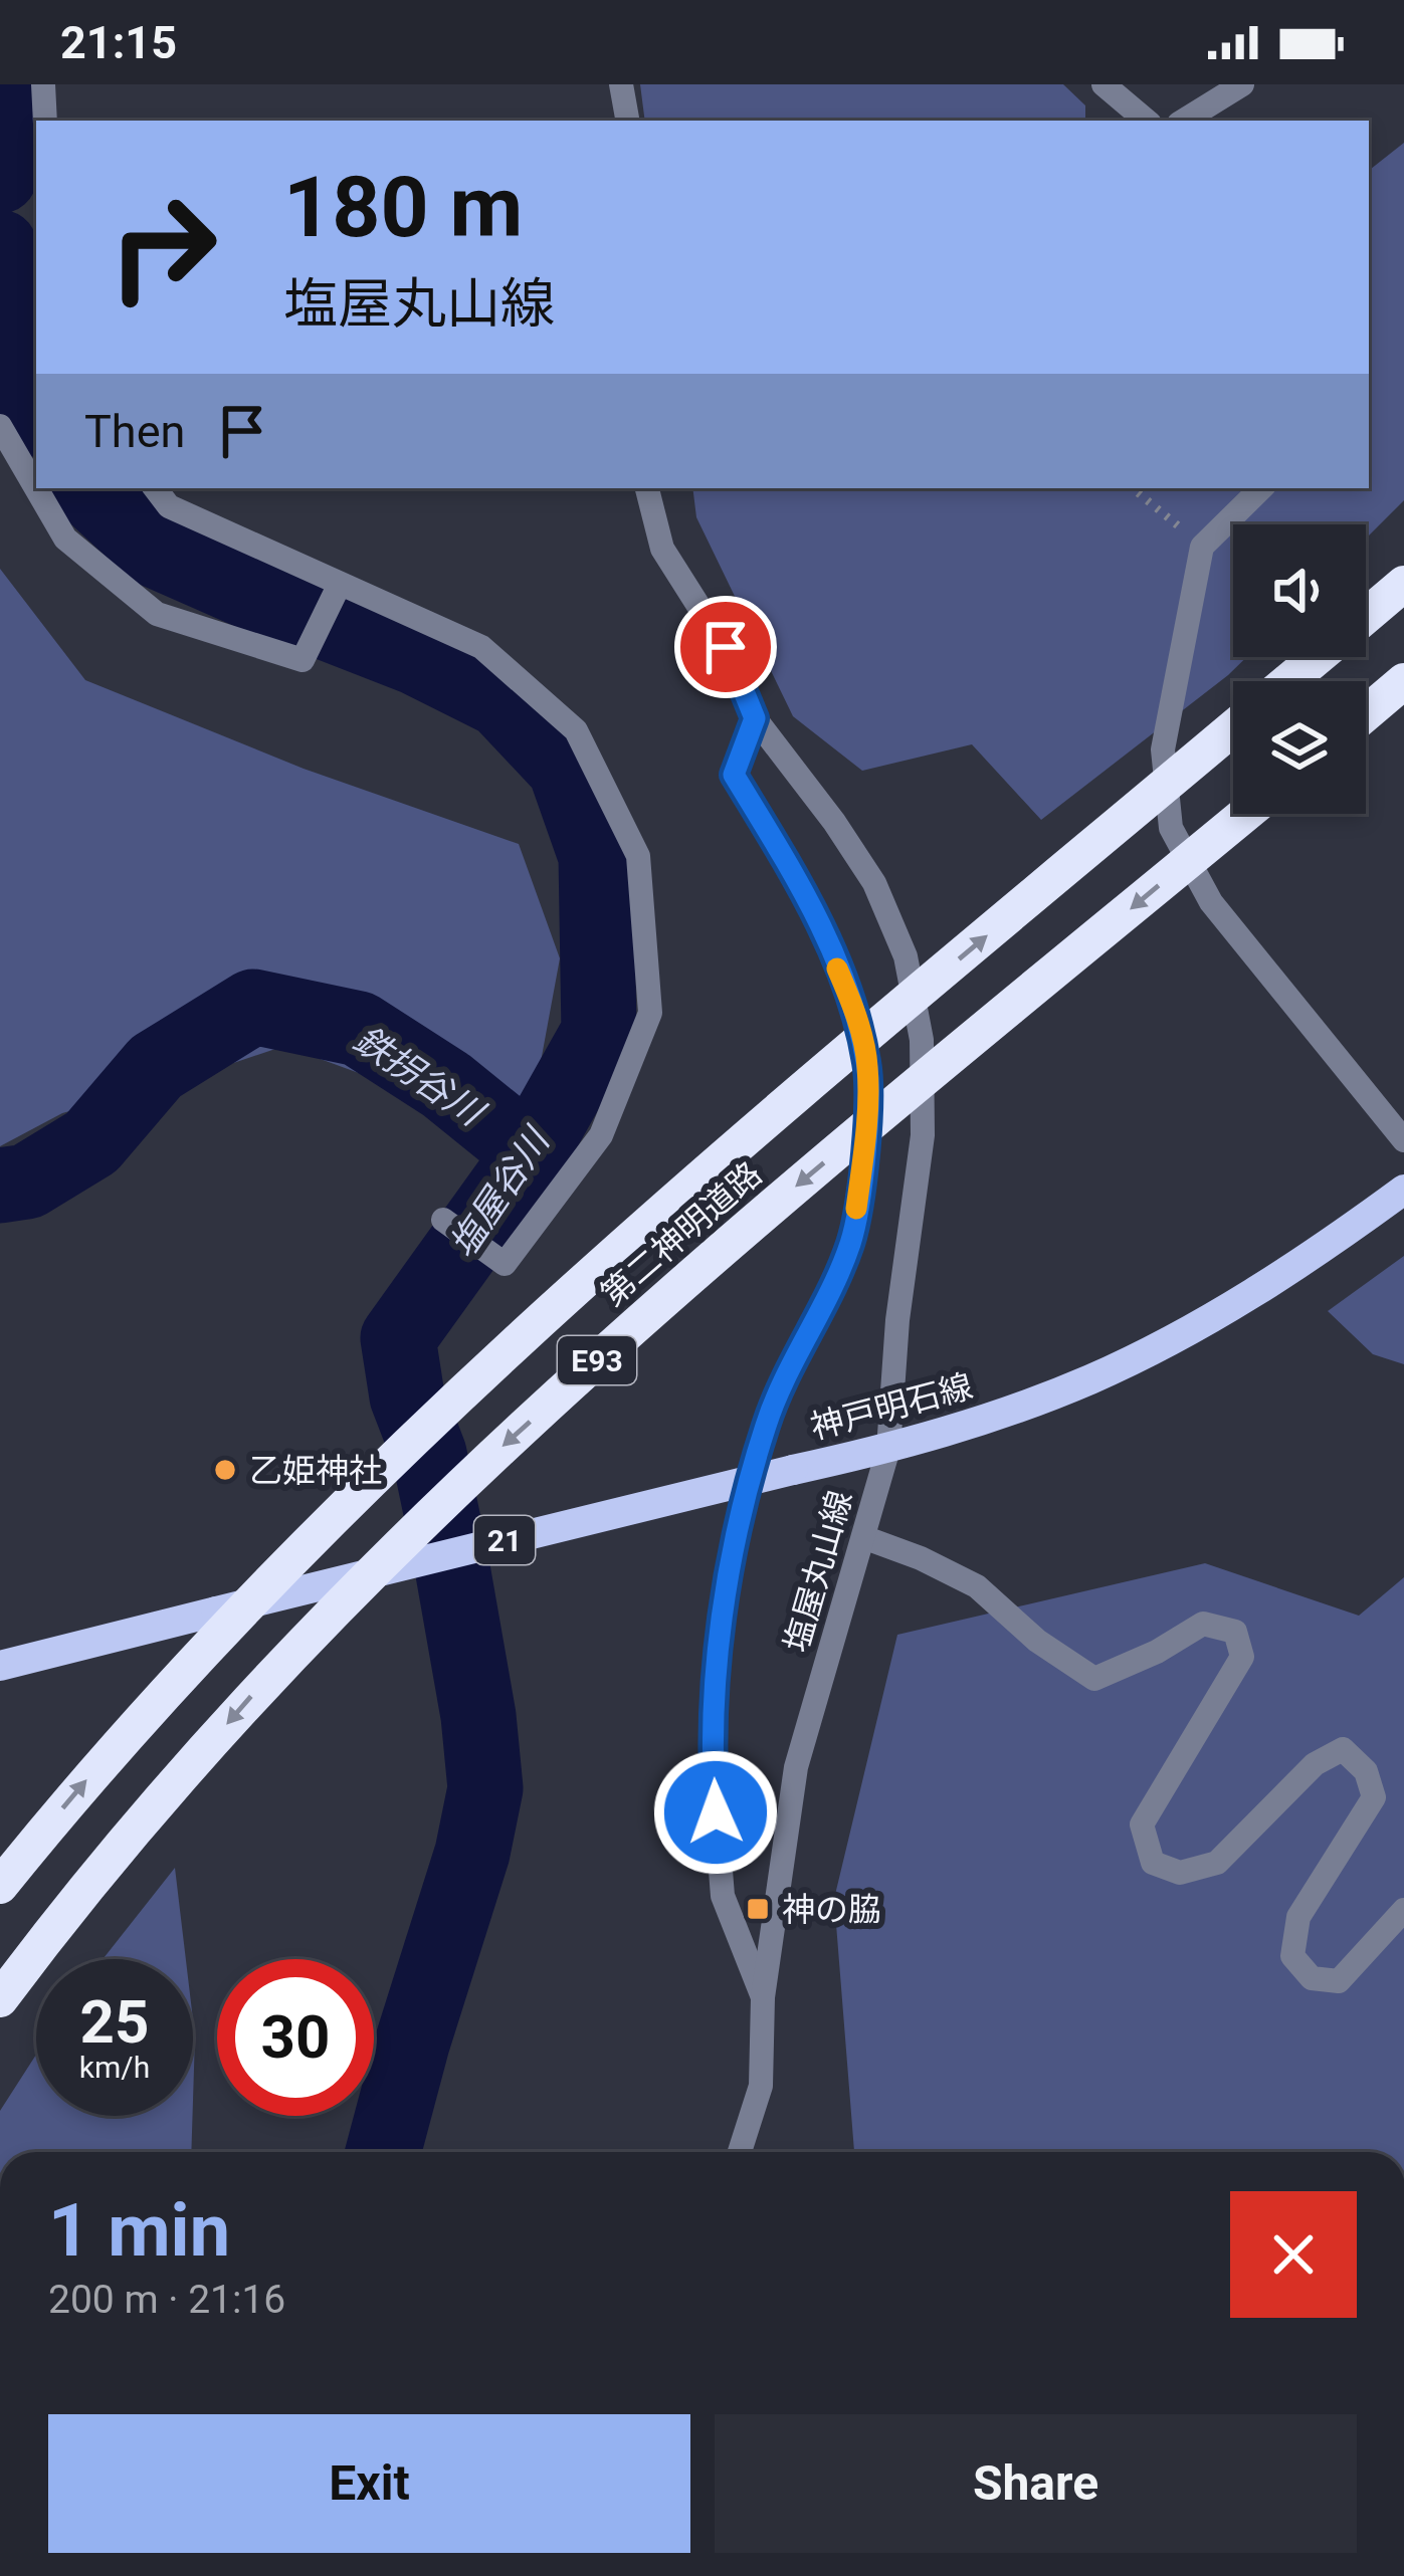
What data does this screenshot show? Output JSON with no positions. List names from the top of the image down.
{
  "streets": {
    "highway": ["第二神明道路", "E93"],
    "main road": ["神戸明石線", "21"],
    "street": ["塩屋丸山線"]
  },
  "crossings": [
    ["神戸明石線", "塩屋丸山線"]
  ],
  "water": ["鉄拐谷川", "塩屋谷川"],
  "places": {
    "other": ["乙姫神社"],
    "transit": ["神の脇"]
  },
  "page": {
    "status": "21:15",
    "turn": ["180 m", "塩屋丸山線"],
    "then": "Then",
    "speed": "25 km/h",
    "limit": "30",
    "heading": ["1 min", "200 m · 21:16"],
    "buttons": ["Exit", "Share"]
  }
}
